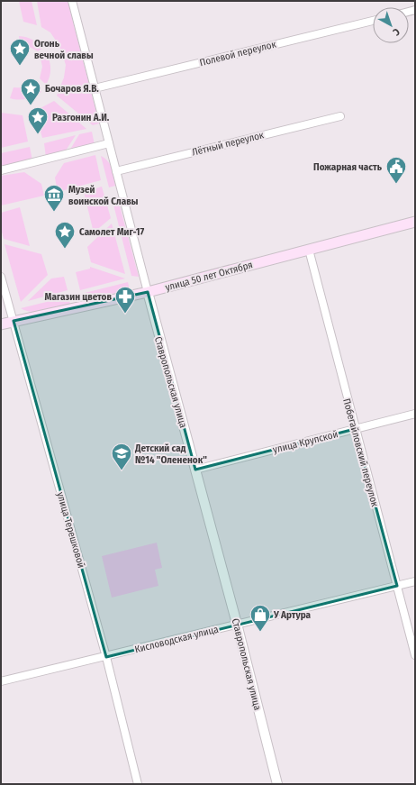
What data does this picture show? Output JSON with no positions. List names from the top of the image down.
{
  "streets": {
    "main road": ["улица 50 лет Октября"],
    "street": [
      "Полевой переулок",
      "Лётный переулок",
      "Ставропольская улица",
      "улица Крупской",
      "Побегайловский переулок",
      "улица Терешковой",
      "Кисловодская улица"
    ]
  },
  "crossings": [
    ["Полевой переулок", "Ставропольская улица"],
    ["Лётный переулок", "Ставропольская улица"],
    ["улица 50 лет Октября", "Ставропольская улица"],
    ["улица 50 лет Октября", "Побегайловский переулок"],
    ["улица 50 лет Октября", "улица Терешковой"],
    ["Ставропольская улица", "улица Крупской"],
    ["Ставропольская улица", "Кисловодская улица"],
    ["улица Крупской", "Побегайловский переулок"],
    ["Побегайловский переулок", "Кисловодская улица"],
    ["улица Терешковой", "Кисловодская улица"]
  ],
  "places": {
    "place": [
      "Огонь вечной славы",
      "Бочаров Я.В.",
      "Разгонин А.И.",
      "Самолет Миг-17"
    ],
    "public building": ["Пожарная часть"],
    "museum": ["Музей воинской Славы"],
    "pharmacy": ["Магазин цветов"],
    "school or university": ["Детский сад №14 \"Олененок\""],
    "shop": ["У Артура"]
  },
  "north": "bottom right"
}
